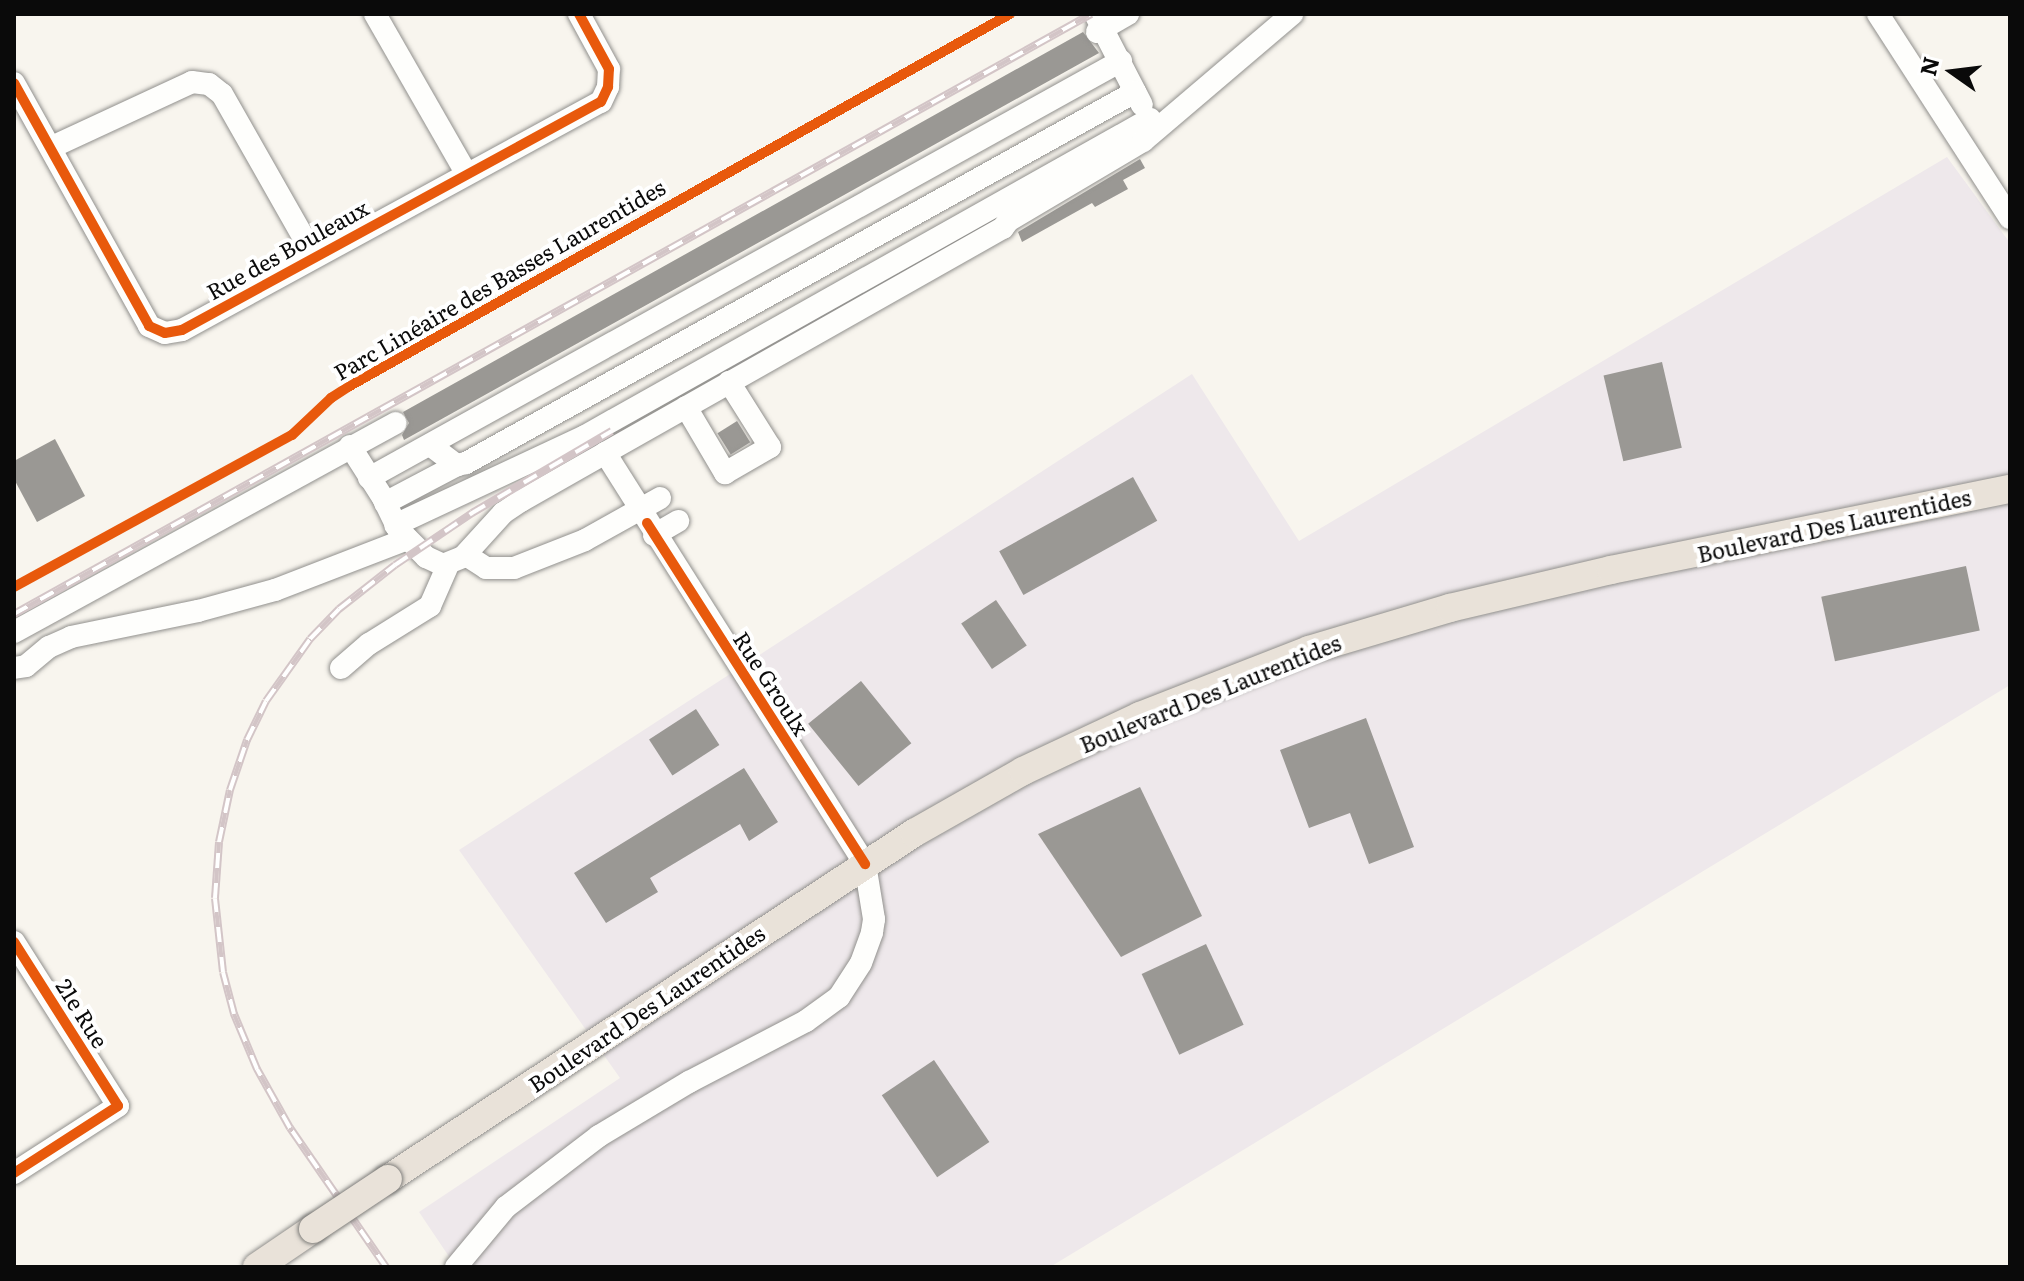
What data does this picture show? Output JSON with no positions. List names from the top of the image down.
{
  "streets": {
    "main road": ["Boulevard Des Laurentides"],
    "street": ["Rue des Bouleaux", "Rue Groulx", "21e Rue"],
    "cycle path": ["Parc Linéaire des Basses Laurentides"]
  },
  "crossings": [
    ["Boulevard Des Laurentides", "Rue Groulx"]
  ],
  "north": "left"
}
